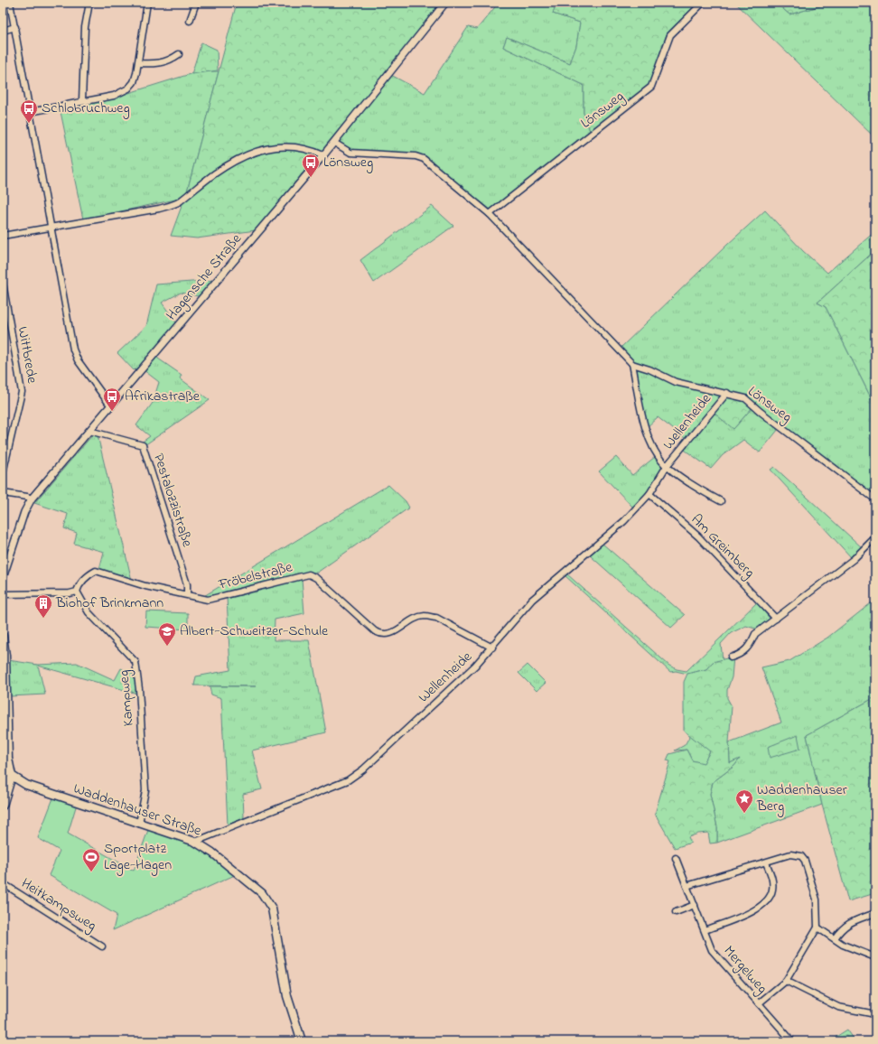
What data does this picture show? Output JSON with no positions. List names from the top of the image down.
{
  "streets": {
    "main road": ["Waddenhauser Straße"],
    "street": [
      "Lönsweg",
      "Hagensche Straße",
      "Wittbrede",
      "Wellenheide",
      "Pestalozzistraße",
      "Am Greimberg",
      "Fröbelstraße",
      "Kampweg",
      "Heitkampsweg",
      "Mergelweg"
    ]
  },
  "crossings": [
    ["Lönsweg", "Hagensche Straße"],
    ["Lönsweg", "Wellenheide"],
    ["Hagensche Straße", "Pestalozzistraße"],
    ["Wellenheide", "Am Greimberg"],
    ["Wellenheide", "Fröbelstraße"],
    ["Wellenheide", "Waddenhauser Straße"],
    ["Pestalozzistraße", "Fröbelstraße"],
    ["Fröbelstraße", "Kampweg"],
    ["Kampweg", "Waddenhauser Straße"]
  ],
  "places": {
    "bus stop": ["Schlobruchweg", "Lönsweg", "Afrikastraße"],
    "building": ["Biohof Brinkmann"],
    "school or university": ["Albert-Schweitzer-Schule"],
    "place": ["Waddenhauser Berg"],
    "sports": ["Sportplatz Lage-Hagen"]
  }
}
